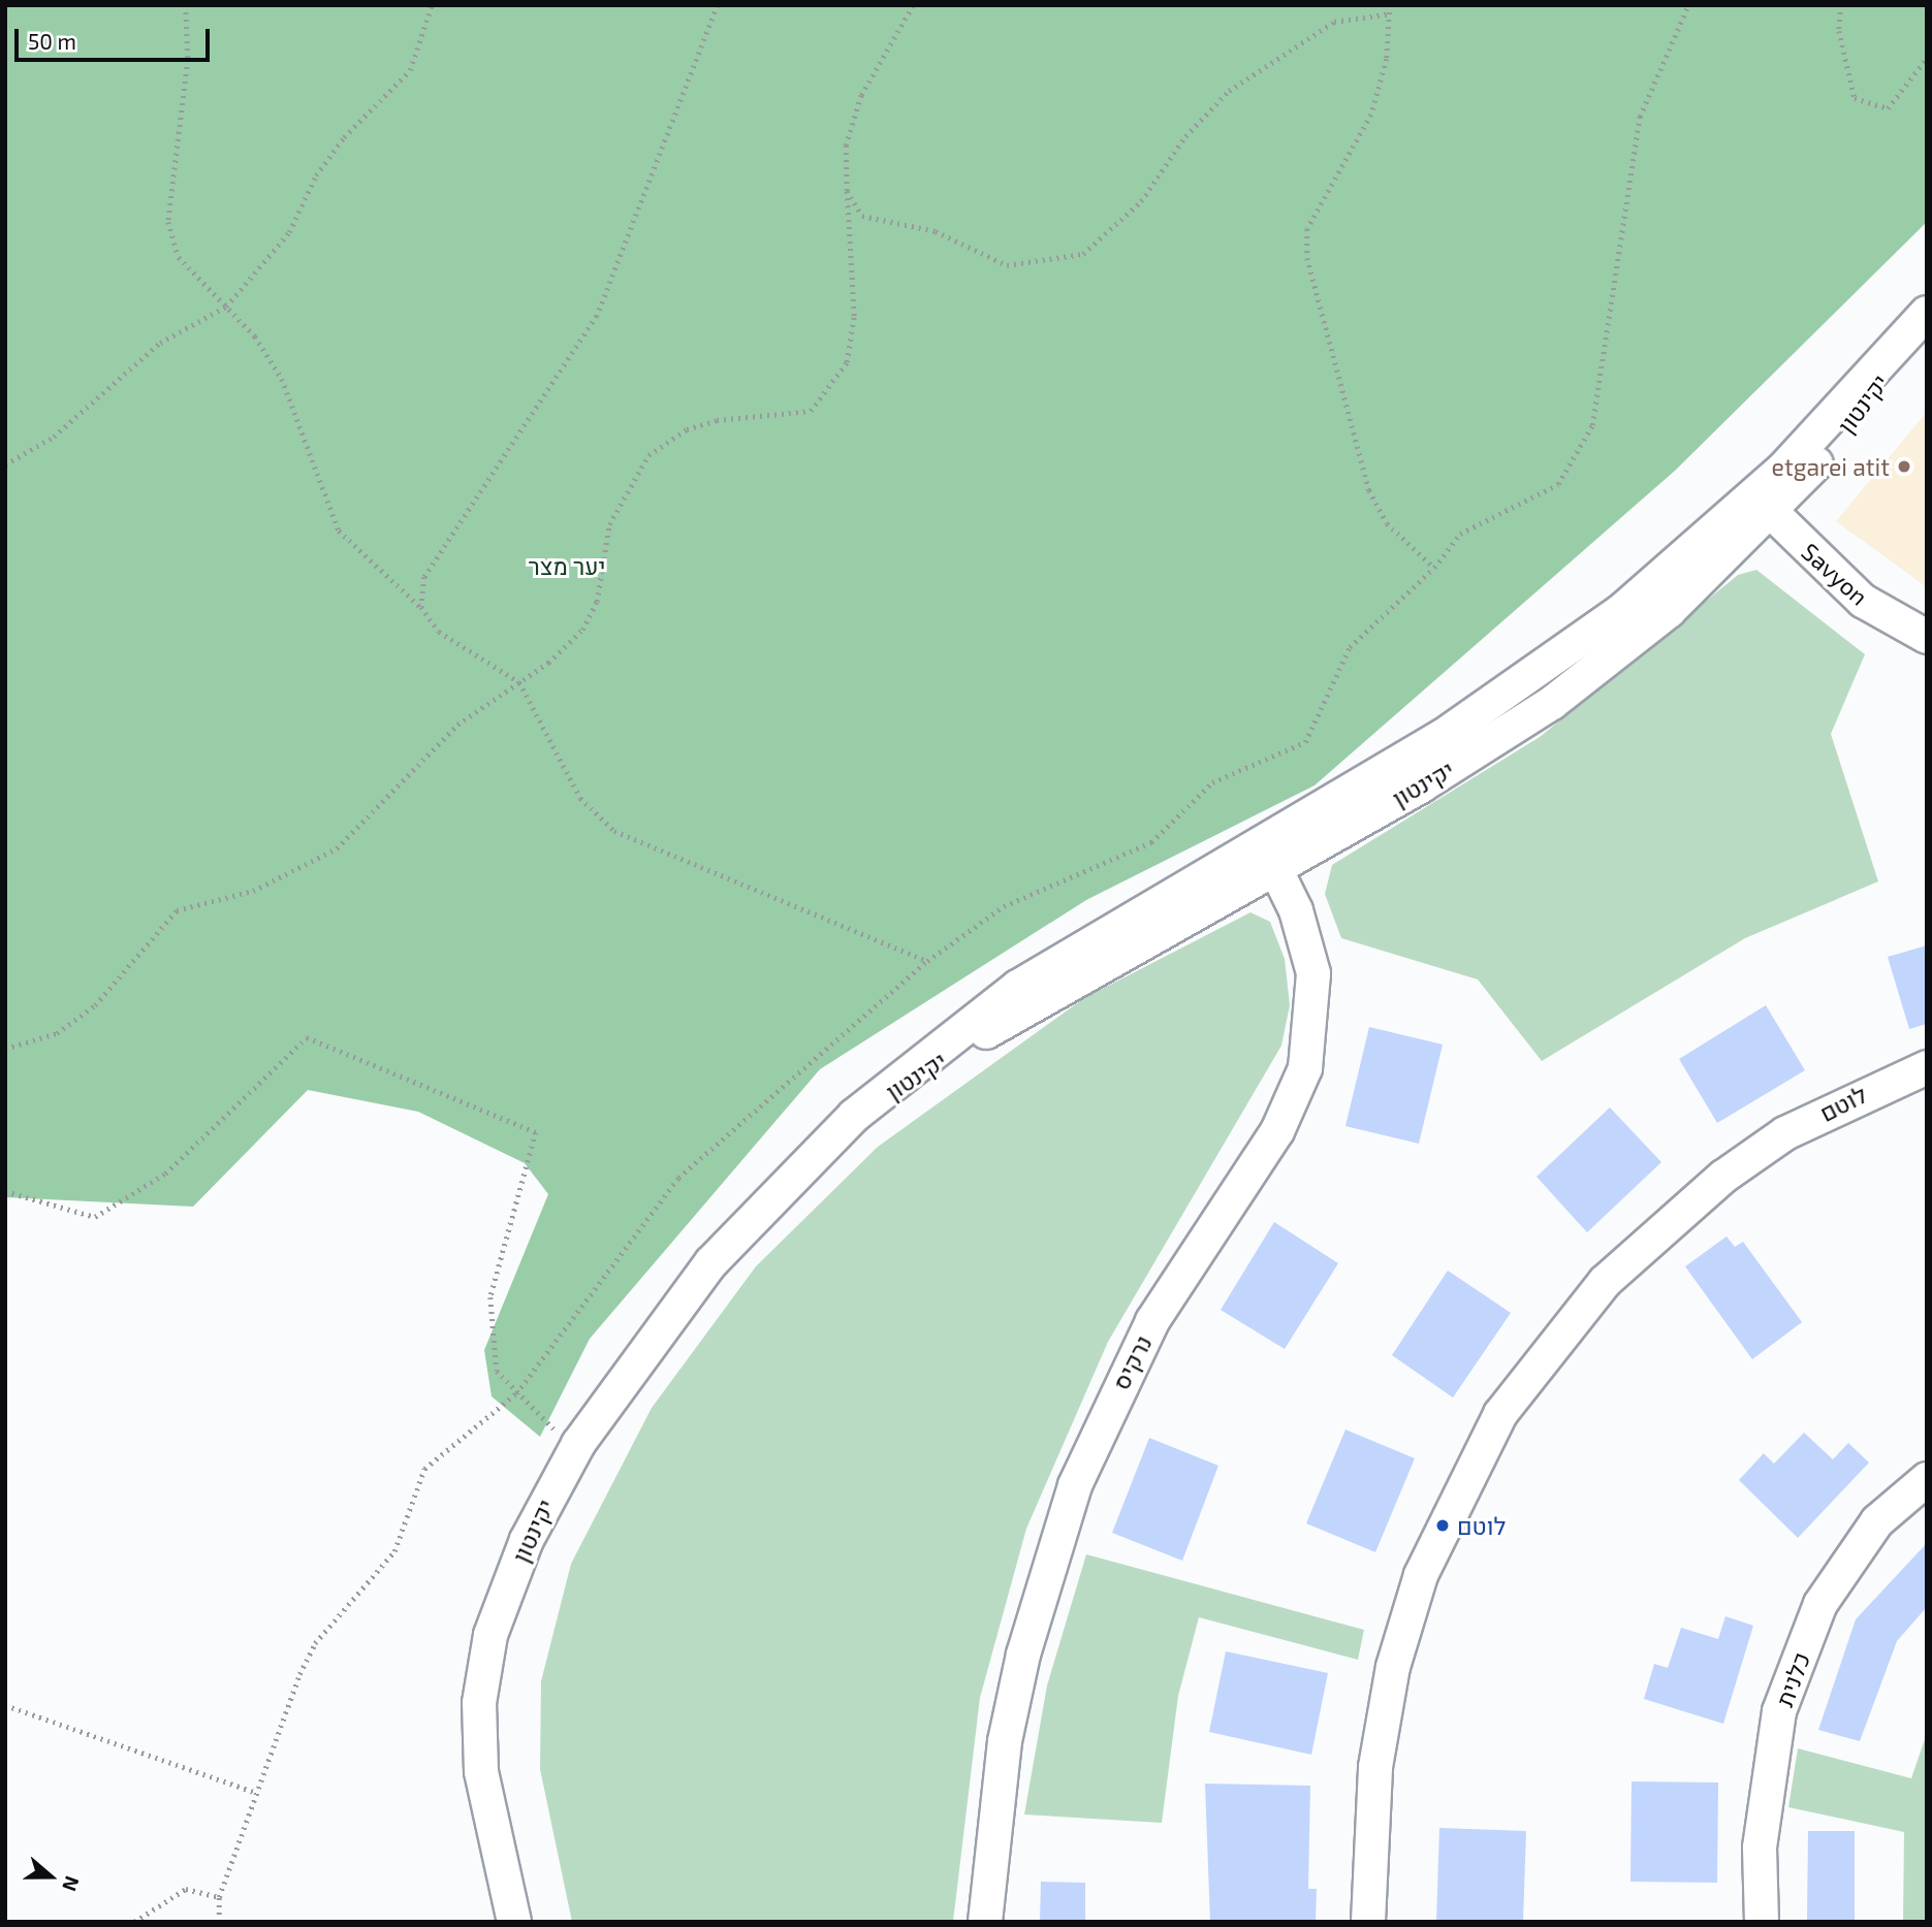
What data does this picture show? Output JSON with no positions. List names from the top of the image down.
{
  "streets": {
    "street": [
      "יקינטון",
      "Savyon",
      "לוטם",
      "נרקיס",
      "כלנית"
    ]
  },
  "crossings": [
    ["יקינטון", "Savyon"],
    ["יקינטון", "נרקיס"]
  ],
  "parks": ["יער מצר"],
  "places": ["etgarei atit", "לוטם"],
  "scale_bar": "50 m",
  "north": "right"
}
